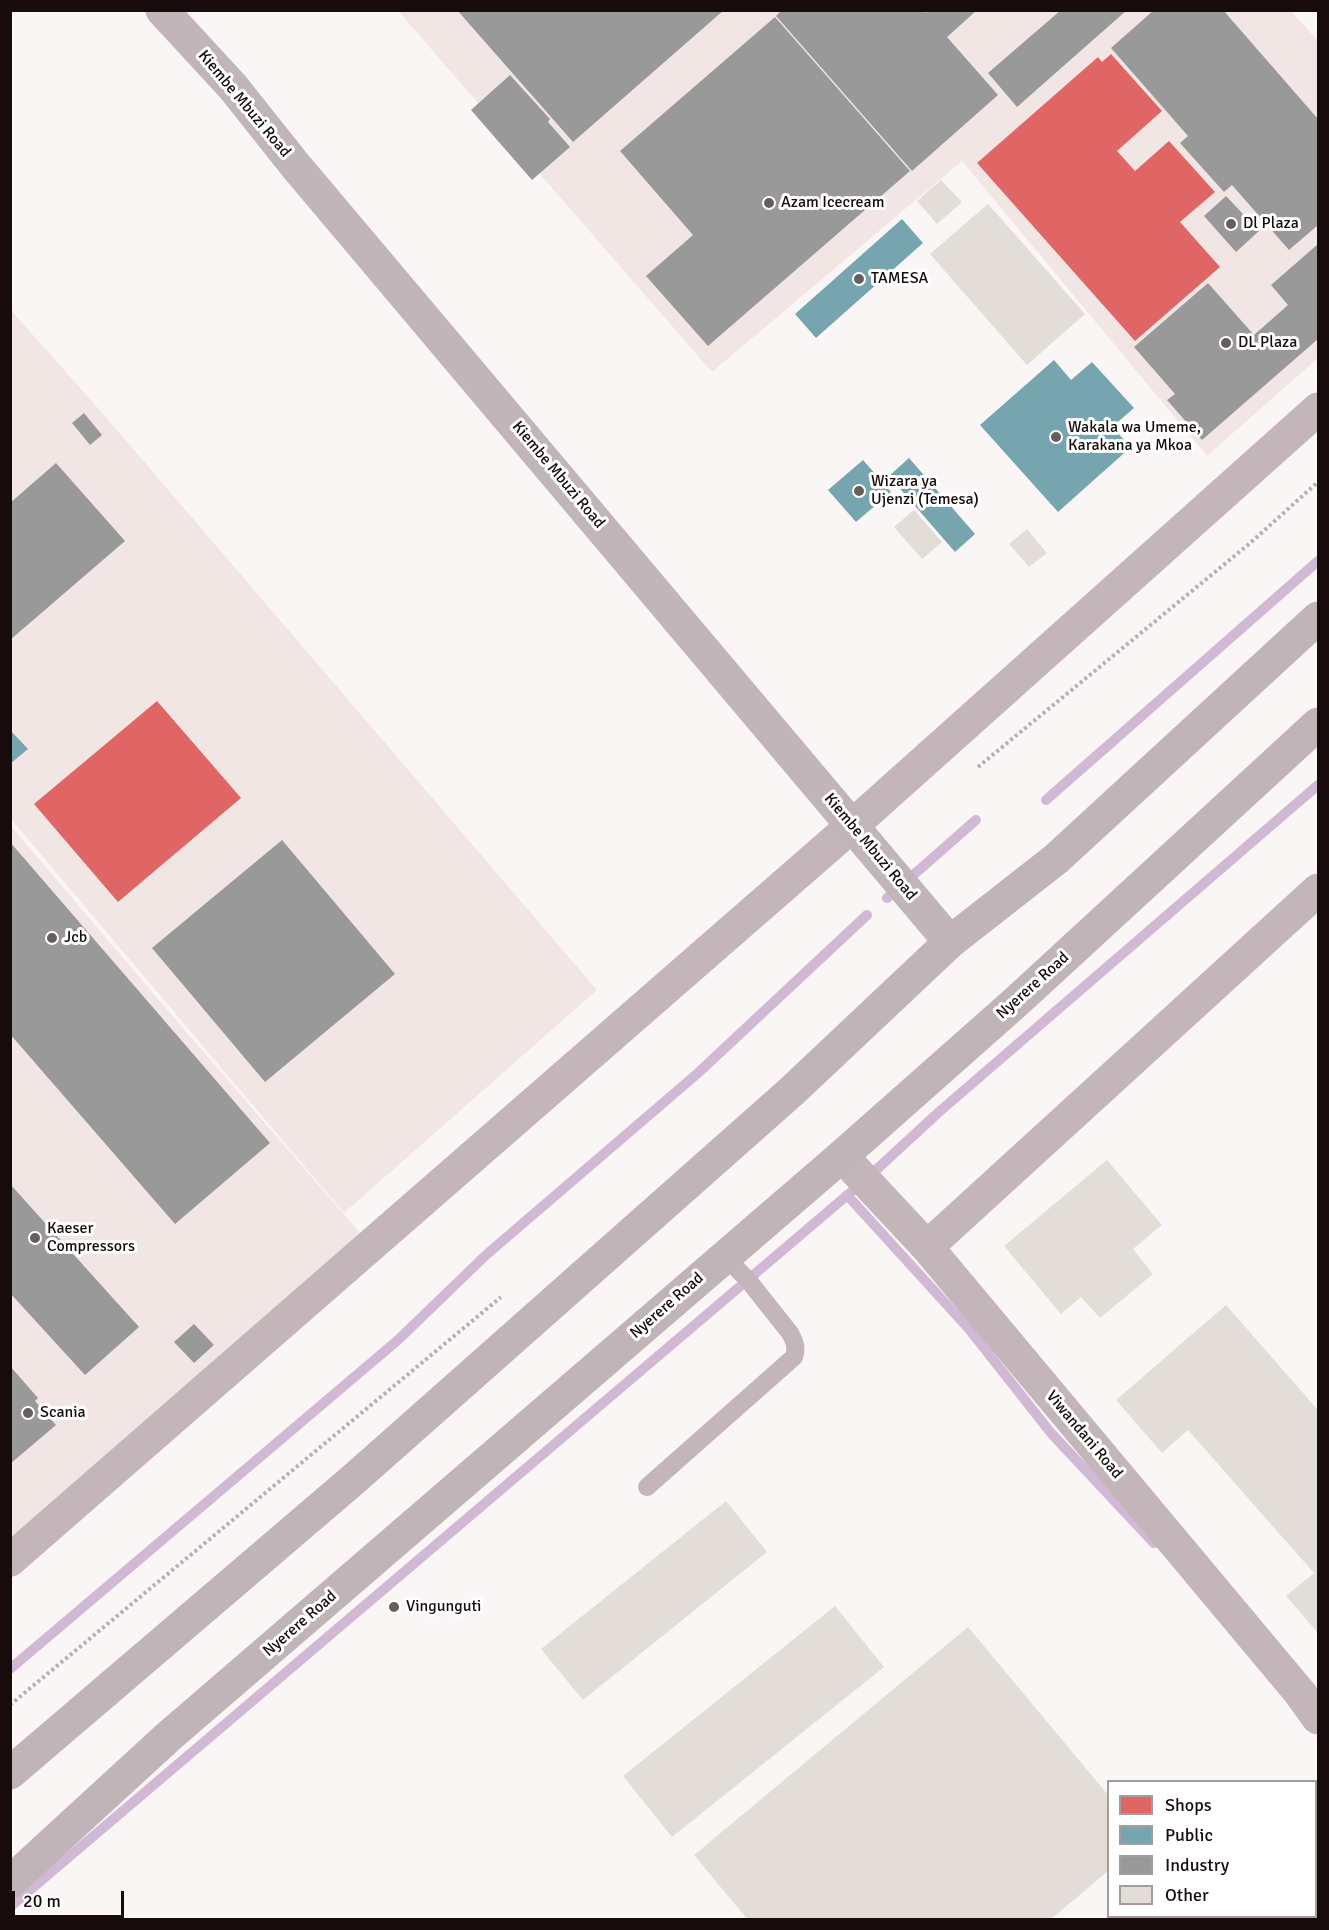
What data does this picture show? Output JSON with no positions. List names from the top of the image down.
{
  "streets": {
    "highway": ["Nyerere Road"],
    "main road": ["Kiembe Mbuzi Road"],
    "street": ["Viwandani Road"]
  },
  "crossings": [
    ["Nyerere Road", "Viwandani Road"]
  ],
  "places": [
    "Azam Icecream",
    "Dl Plaza",
    "TAMESA",
    "DL Plaza",
    "Wakala wa Umeme, Karakana ya Mkoa",
    "Wizara ya Ujenzi (Temesa)",
    "Jcb",
    "Kaeser Compressors",
    "Scania",
    "Vingunguti"
  ],
  "legend": [
    "Shops",
    "Public",
    "Industry",
    "Other"
  ],
  "scale_bar": "20 m"
}
